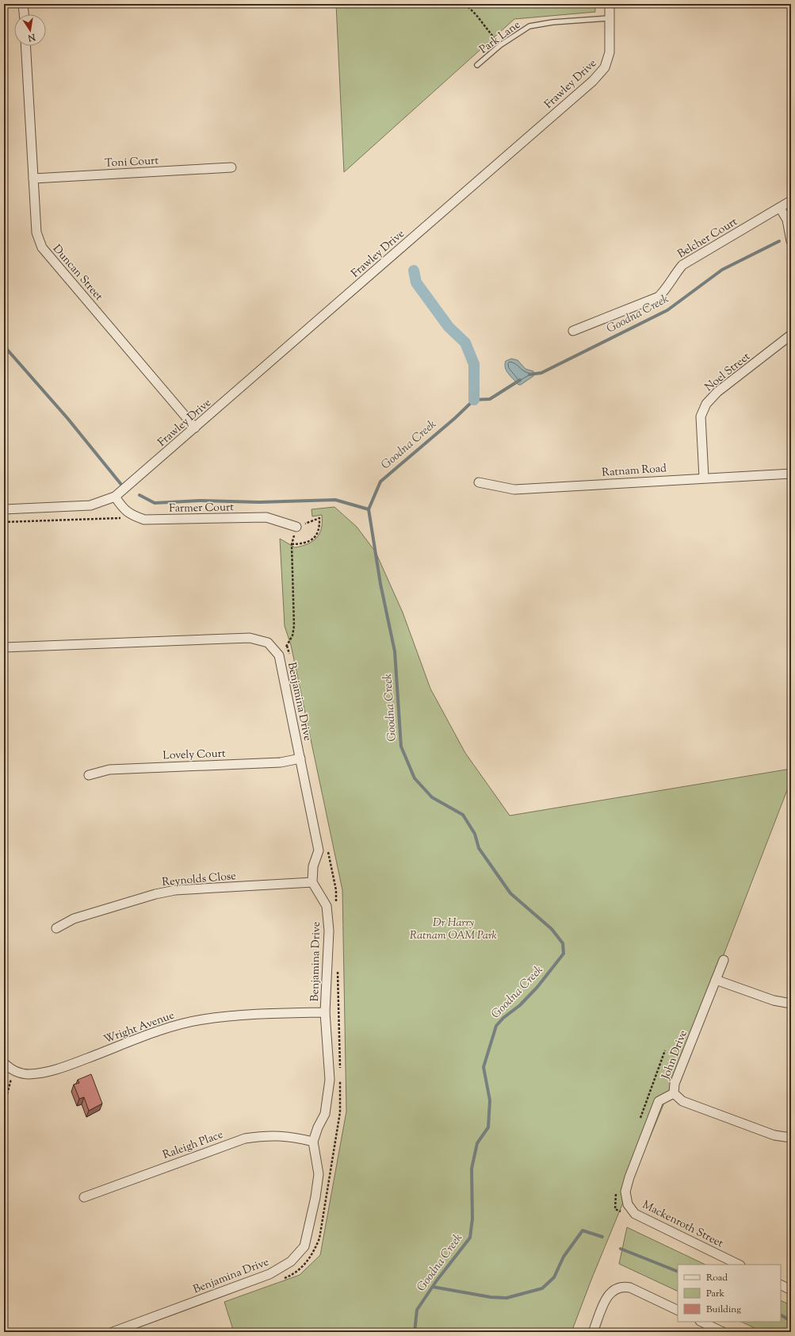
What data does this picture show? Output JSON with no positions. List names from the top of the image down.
{
  "streets": {
    "street": [
      "Frawley Drive",
      "Toni Court",
      "Belcher Court",
      "Duncan Street",
      "Noel Street",
      "Ratnam Road",
      "Farmer Court",
      "Benjamina Drive",
      "Lovely Court",
      "Reynolds Close",
      "Wright Avenue",
      "John Drive",
      "Raleigh Place",
      "Mackenroth Street"
    ],
    "lane": ["Park Lane"]
  },
  "crossings": [
    ["Park Lane", "Frawley Drive"],
    ["Frawley Drive", "Duncan Street"],
    ["Frawley Drive", "Farmer Court"],
    ["Toni Court", "Duncan Street"],
    ["Noel Street", "Ratnam Road"],
    ["Benjamina Drive", "Lovely Court"],
    ["Benjamina Drive", "Reynolds Close"],
    ["Benjamina Drive", "Wright Avenue"],
    ["Benjamina Drive", "Raleigh Place"],
    ["John Drive", "Mackenroth Street"]
  ],
  "water": ["Goodna Creek"],
  "parks": ["Dr Harry Ratnam OAM Park"],
  "legend": ["Road", "Park", "Building"],
  "north": "bottom"
}
